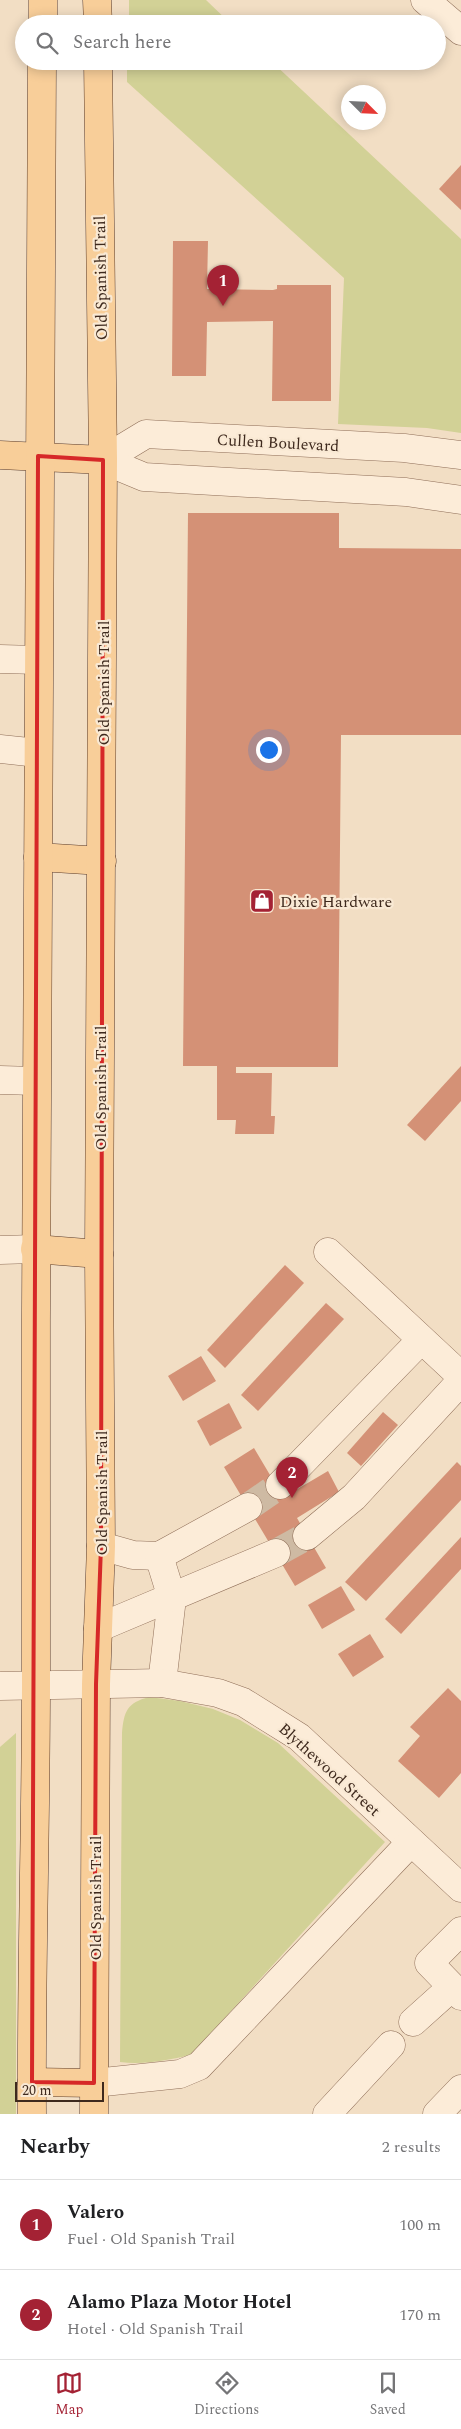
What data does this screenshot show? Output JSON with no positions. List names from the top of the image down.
{
  "streets": {
    "main road": ["Old Spanish Trail"],
    "street": ["Cullen Boulevard", "Blythewood Street"]
  },
  "crossings": [
    ["Old Spanish Trail", "Cullen Boulevard"],
    ["Old Spanish Trail", "Blythewood Street"]
  ],
  "places": {
    "shop": ["Dixie Hardware"]
  },
  "scale_bar": "20 m",
  "north": "bottom right",
  "page": {
    "search": "Search here",
    "pins": ["1", "2"],
    "scale": "20 m",
    "heading": ["Nearby", "2 results"],
    "list": [
      {
        "mark": "1",
        "name": "Valero",
        "note": "Fuel · Old Spanish Trail",
        "value": "100 m"
      },
      {
        "mark": "2",
        "name": "Alamo Plaza Motor Hotel",
        "note": "Hotel · Old Spanish Trail",
        "value": "170 m"
      }
    ],
    "nav": ["Map", "Directions", "Saved"]
  }
}
